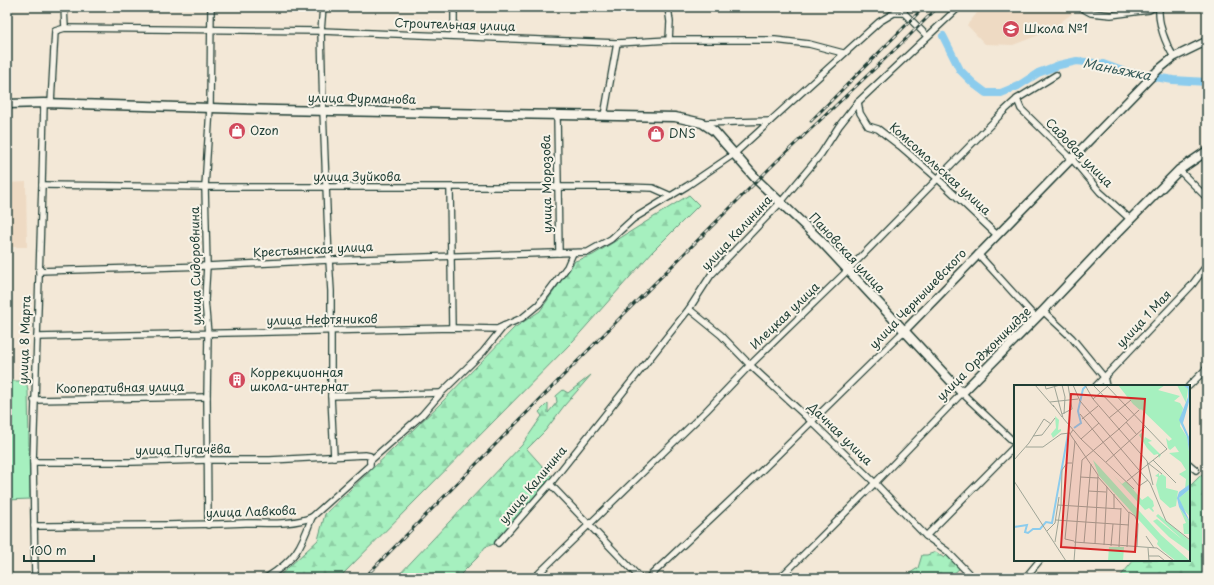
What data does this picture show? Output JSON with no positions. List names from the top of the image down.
{
  "streets": {
    "main road": ["улица Фурманова", "Пановская улица", "улица Орджоникидзе"],
    "street": [
      "Строительная улица",
      "Садовая улица",
      "Комсомольская улица",
      "улица Зуйкова",
      "улица Морозова",
      "улица Калинина",
      "Крестьянская улица",
      "улица Сидоровнина",
      "улица Чернышевского",
      "Илецкая улица",
      "улица 1 Мая",
      "улица Нефтяников",
      "улица 8 Марта",
      "Кооперативная улица",
      "Дачная улица",
      "улица Пугачёва",
      "улица Лавкова"
    ]
  },
  "crossings": [
    ["Строительная улица", "улица Сидоровнина"],
    ["Строительная улица", "улица 8 Марта"],
    ["улица Фурманова", "улица Морозова"],
    ["улица Фурманова", "Пановская улица"],
    ["улица Фурманова", "улица Сидоровнина"],
    ["улица Фурманова", "улица 8 Марта"],
    ["Садовая улица", "улица Чернышевского"],
    ["Садовая улица", "Илецкая улица"],
    ["Садовая улица", "улица Орджоникидзе"],
    ["Комсомольская улица", "улица Калинина"],
    ["Комсомольская улица", "улица Чернышевского"],
    ["Комсомольская улица", "Илецкая улица"],
    ["улица Зуйкова", "улица Морозова"],
    ["улица Зуйкова", "Крестьянская улица"],
    ["улица Зуйкова", "улица Сидоровнина"],
    ["улица Зуйкова", "улица 8 Марта"],
    ["улица Морозова", "Крестьянская улица"],
    ["улица Калинина", "Пановская улица"],
    ["улица Калинина", "Дачная улица"],
    ["Крестьянская улица", "улица Сидоровнина"],
    ["Крестьянская улица", "улица Нефтяников"],
    ["Крестьянская улица", "улица 8 Марта"],
    ["Пановская улица", "улица Чернышевского"],
    ["Пановская улица", "Илецкая улица"],
    ["Пановская улица", "улица Орджоникидзе"],
    ["улица Сидоровнина", "улица Нефтяников"],
    ["улица Сидоровнина", "Кооперативная улица"],
    ["улица Сидоровнина", "улица Пугачёва"],
    ["улица Сидоровнина", "улица Лавкова"],
    ["улица Чернышевского", "Дачная улица"],
    ["Илецкая улица", "Дачная улица"],
    ["улица Нефтяников", "улица 8 Марта"],
    ["улица Нефтяников", "улица Лавкова"],
    ["улица 8 Марта", "Кооперативная улица"],
    ["улица 8 Марта", "улица Пугачёва"],
    ["улица 8 Марта", "улица Лавкова"],
    ["улица Орджоникидзе", "Дачная улица"],
    ["улица Пугачёва", "улица Лавкова"]
  ],
  "water": ["Маньяжка"],
  "places": {
    "school or university": ["Школа №1"],
    "shop": ["Ozon", "DNS"],
    "building": ["Коррекционная школа-интернат"]
  },
  "scale_bar": "100 m"
}
